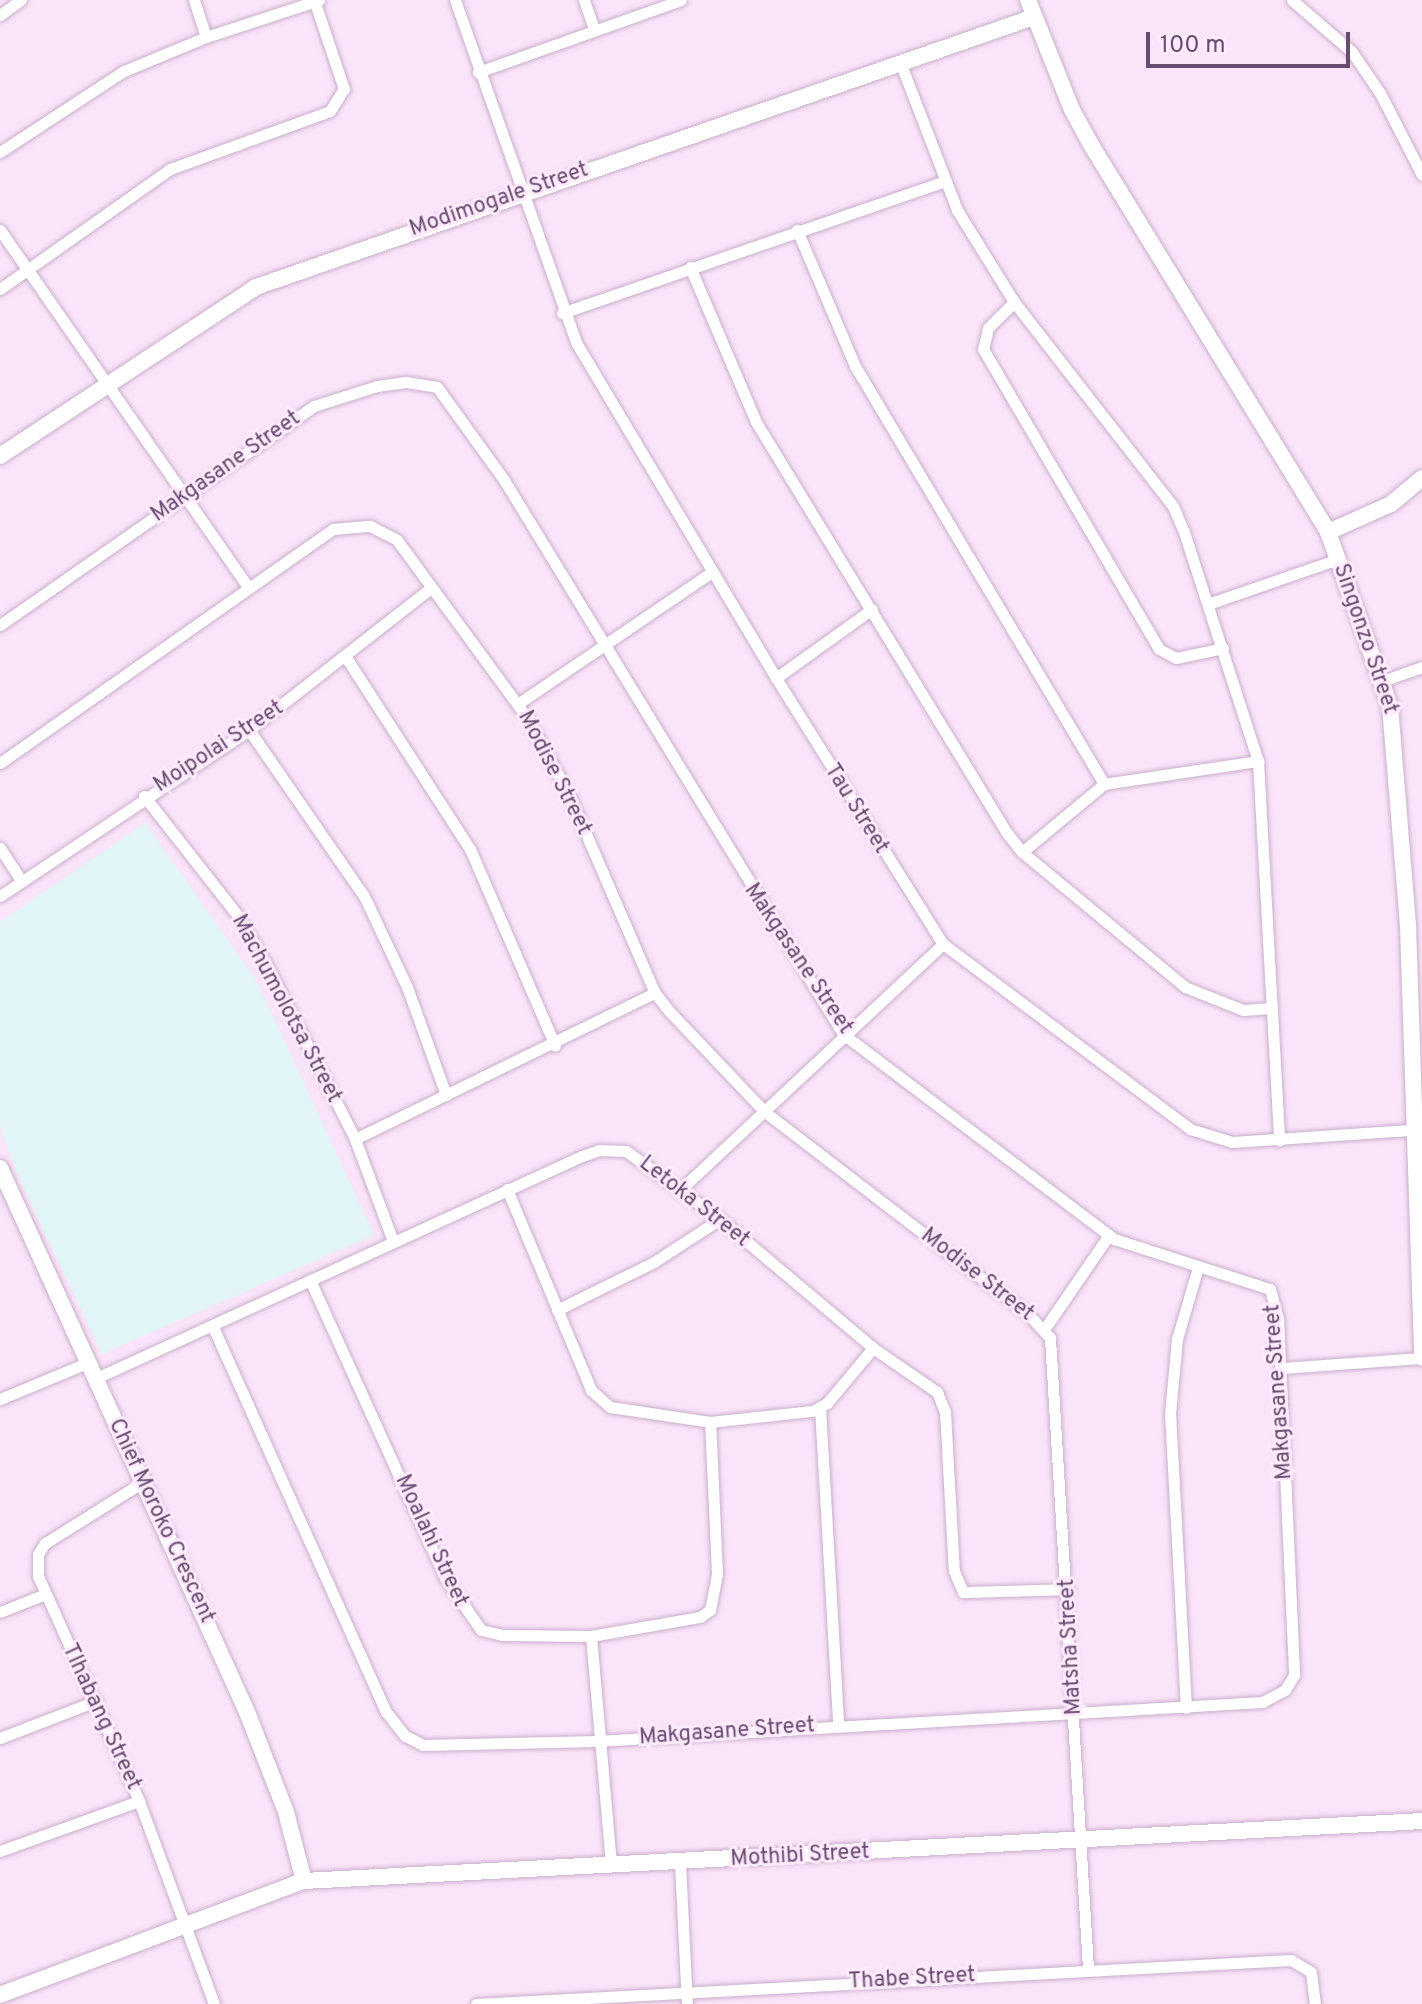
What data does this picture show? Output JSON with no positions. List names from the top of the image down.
{
  "streets": {
    "street": [
      "Modimogale Street",
      "Makgasane Street",
      "Singonzo Street",
      "Moipolai Street",
      "Modise Street",
      "Tau Street",
      "Machumolotsa Street",
      "Letoka Street",
      "Chief Moroko Crescent",
      "Moalahi Street",
      "Matsha Street",
      "Tlhabang Street",
      "Mothibi Street",
      "Thabe Street"
    ]
  },
  "crossings": [
    ["Modimogale Street", "Singonzo Street"],
    ["Modimogale Street", "Tau Street"],
    ["Makgasane Street", "Letoka Street"],
    ["Makgasane Street", "Matsha Street"],
    ["Singonzo Street", "Tau Street"],
    ["Moipolai Street", "Modise Street"],
    ["Moipolai Street", "Machumolotsa Street"],
    ["Modise Street", "Matsha Street"],
    ["Machumolotsa Street", "Letoka Street"],
    ["Letoka Street", "Chief Moroko Crescent"],
    ["Letoka Street", "Moalahi Street"],
    ["Letoka Street", "Matsha Street"],
    ["Chief Moroko Crescent", "Tlhabang Street"],
    ["Chief Moroko Crescent", "Mothibi Street"],
    ["Matsha Street", "Mothibi Street"],
    ["Matsha Street", "Thabe Street"],
    ["Tlhabang Street", "Mothibi Street"]
  ],
  "scale_bar": "100 m"
}
